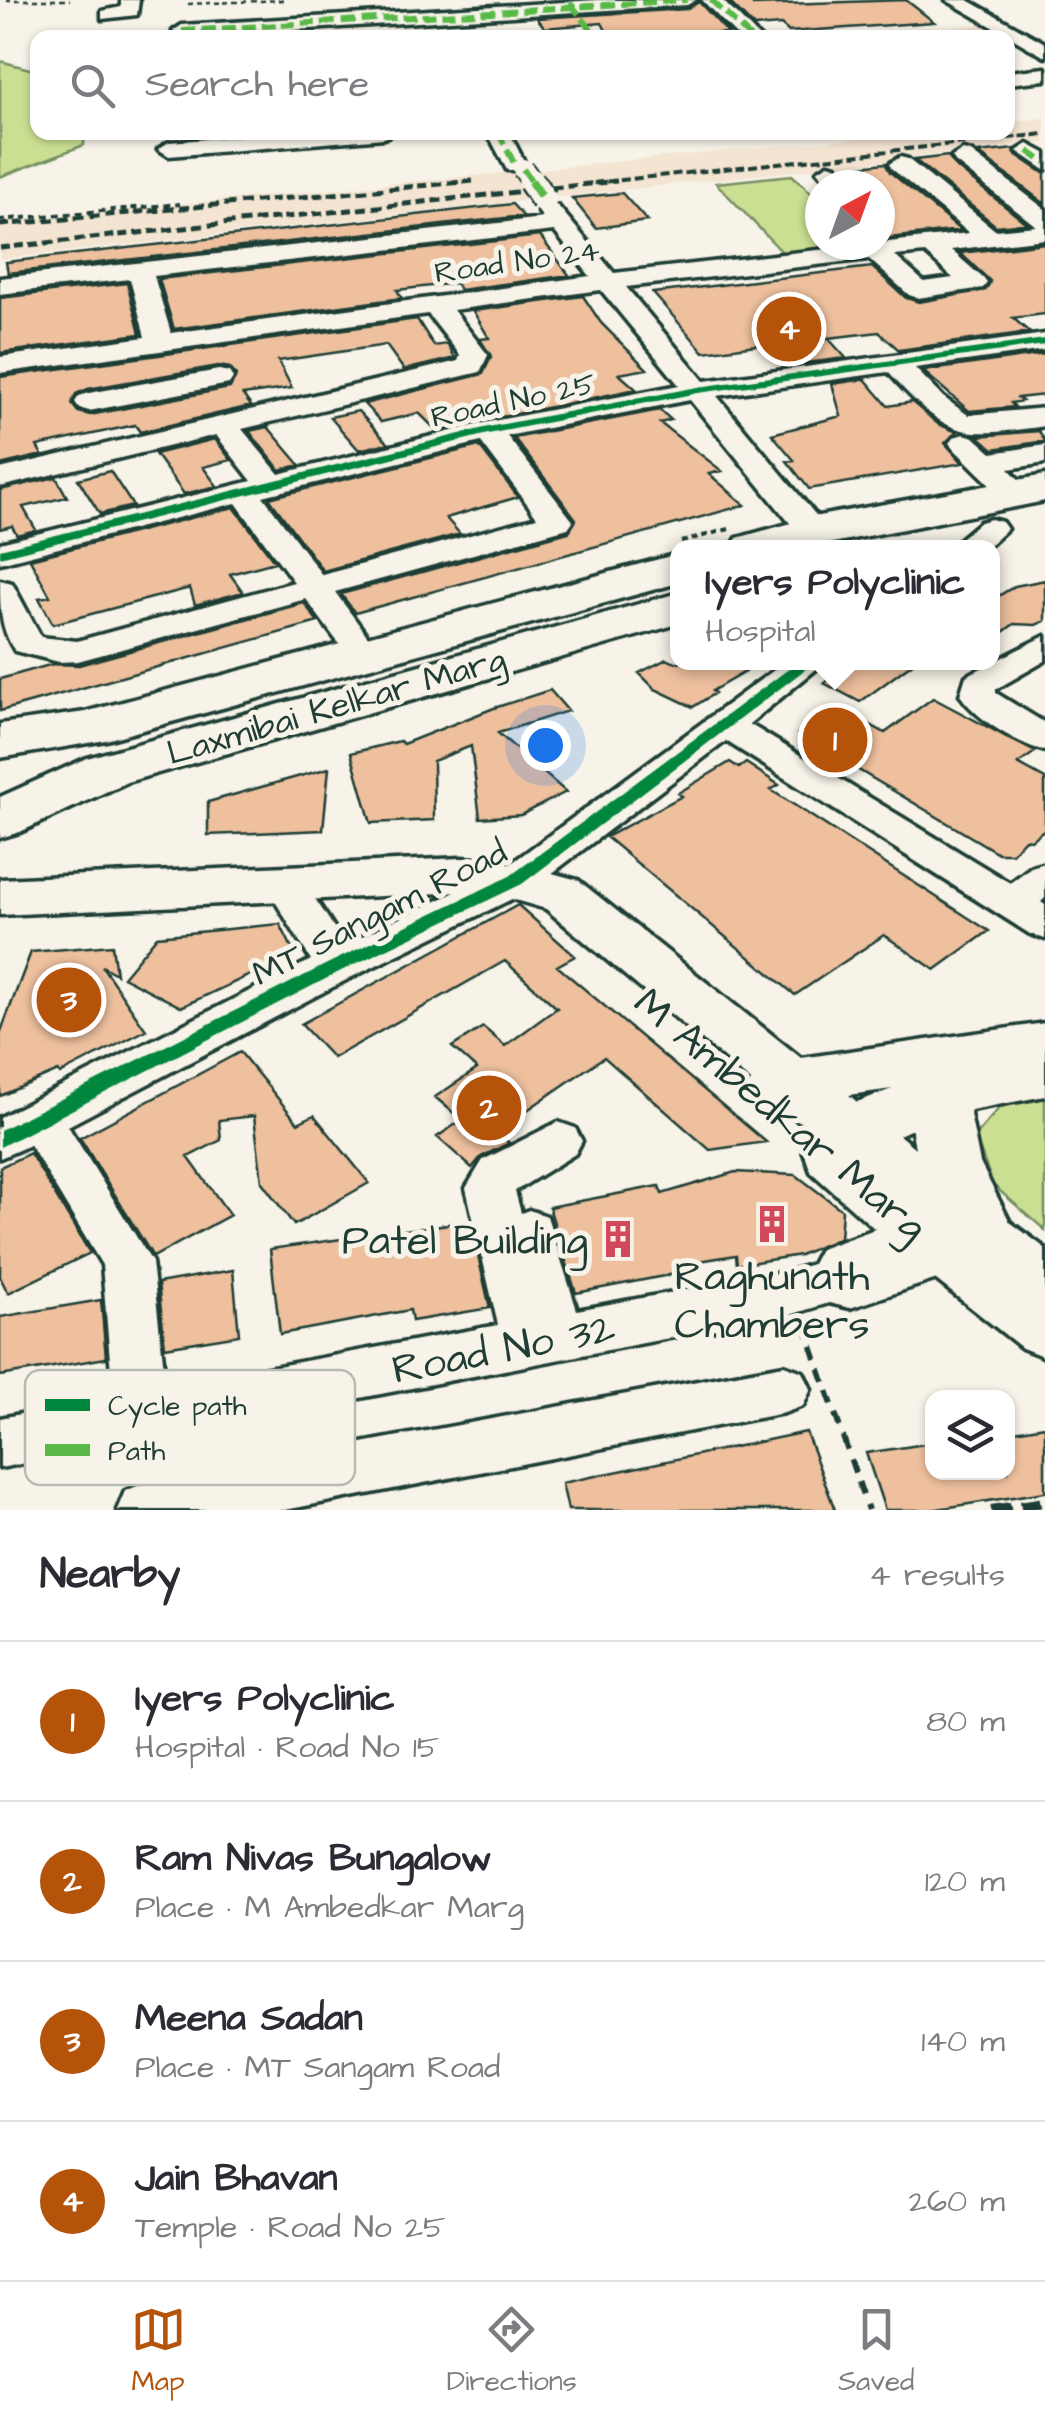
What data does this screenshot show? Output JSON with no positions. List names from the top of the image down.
{
  "streets": {
    "highway": ["Laxmibai Kelkar Marg"],
    "main road": ["M Ambedkar Marg"],
    "street": [
      "Road No 24",
      "Road No 25",
      "MT Sangam Road",
      "Road No 32"
    ]
  },
  "crossings": [
    ["MT Sangam Road", "M Ambedkar Marg"],
    ["M Ambedkar Marg", "Road No 32"]
  ],
  "places": {
    "building": ["Raghunath Chambers", "Patel Building"]
  },
  "legend": ["Cycle path", "Path"],
  "north": "top right",
  "page": {
    "search": "Search here",
    "pins": [
      "4",
      "1",
      "3",
      "2"
    ],
    "popup": ["Iyers Polyclinic", "Hospital"],
    "heading": ["Nearby", "4 results"],
    "list": [
      {
        "mark": "1",
        "name": "Iyers Polyclinic",
        "note": "Hospital · Road No 15",
        "value": "80 m"
      },
      {
        "mark": "2",
        "name": "Ram Nivas Bungalow",
        "note": "Place · M Ambedkar Marg",
        "value": "120 m"
      },
      {
        "mark": "3",
        "name": "Meena Sadan",
        "note": "Place · MT Sangam Road",
        "value": "140 m"
      },
      {
        "mark": "4",
        "name": "Jain Bhavan",
        "note": "Temple · Road No 25",
        "value": "260 m"
      }
    ],
    "nav": ["Map", "Directions", "Saved"]
  }
}
